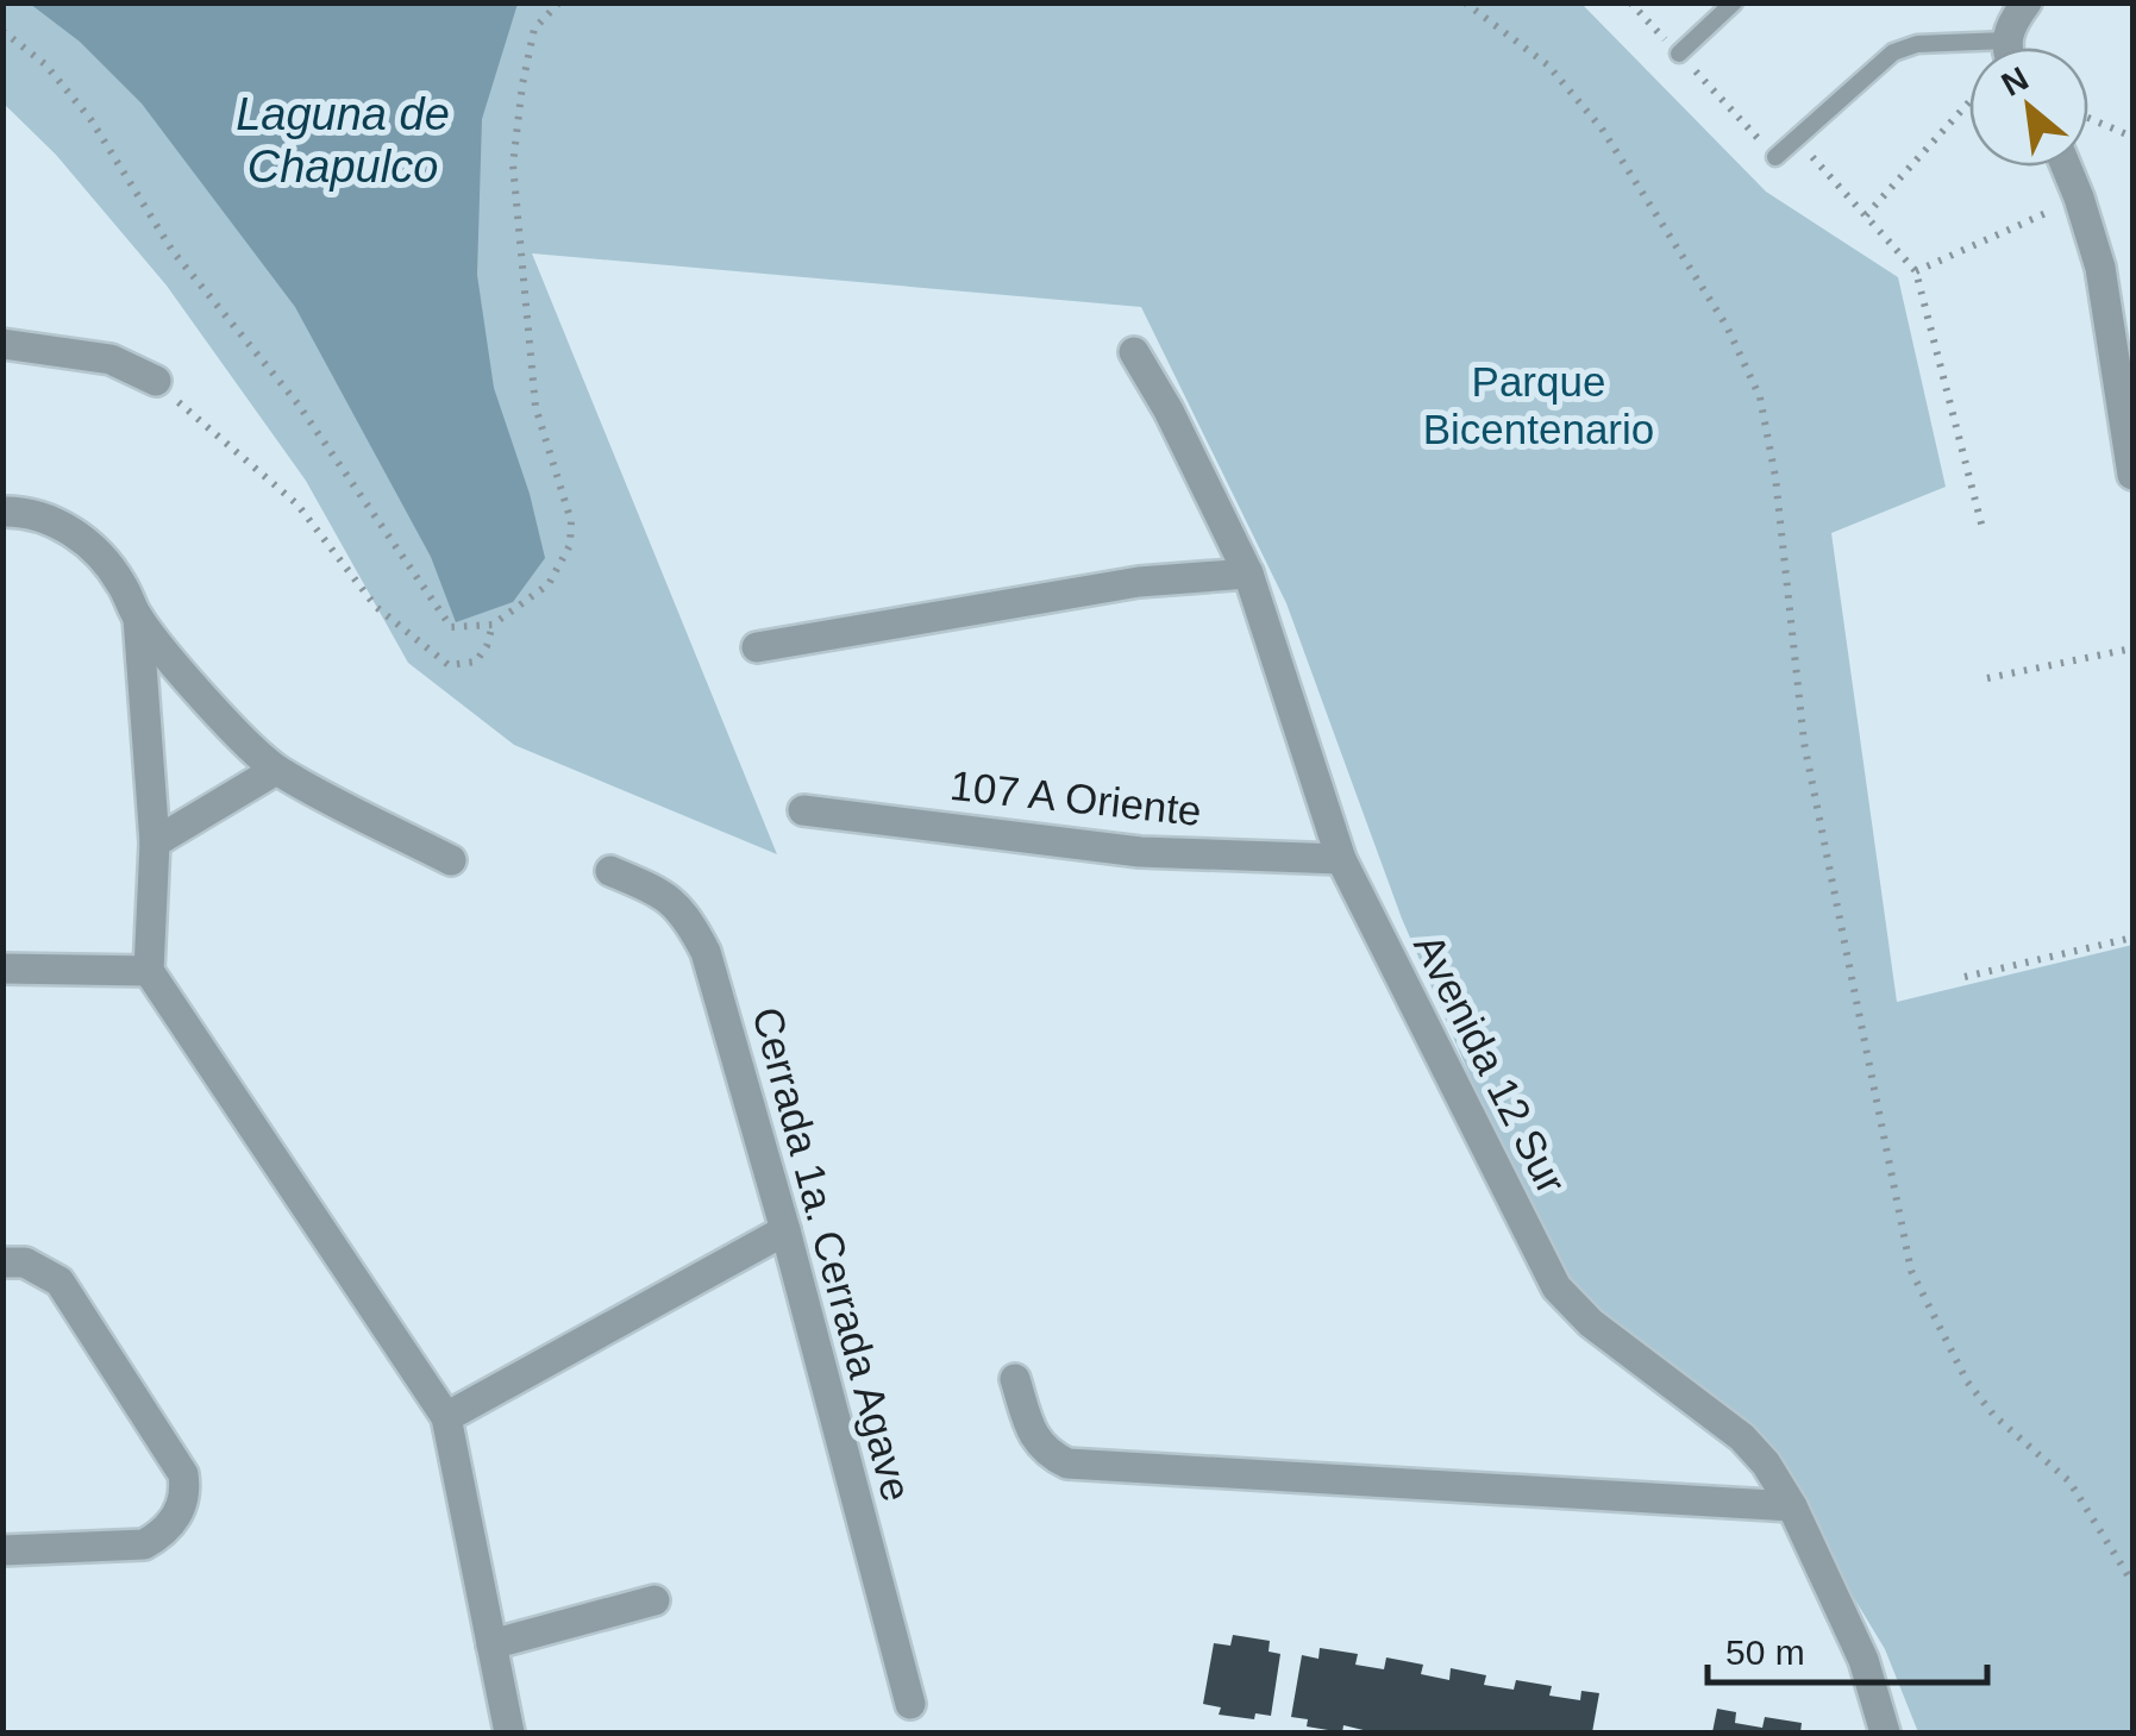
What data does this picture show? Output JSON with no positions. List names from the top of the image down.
{
  "streets": {
    "street": ["107 A Oriente", "Avenida 12 Sur", "Cerrada 1a. Cerrada Agave"]
  },
  "crossings": [
    ["107 A Oriente", "Avenida 12 Sur"]
  ],
  "water": ["Laguna de Chapulco"],
  "parks": ["Parque Bicentenario"],
  "scale_bar": "50 m",
  "north": "top left"
}
